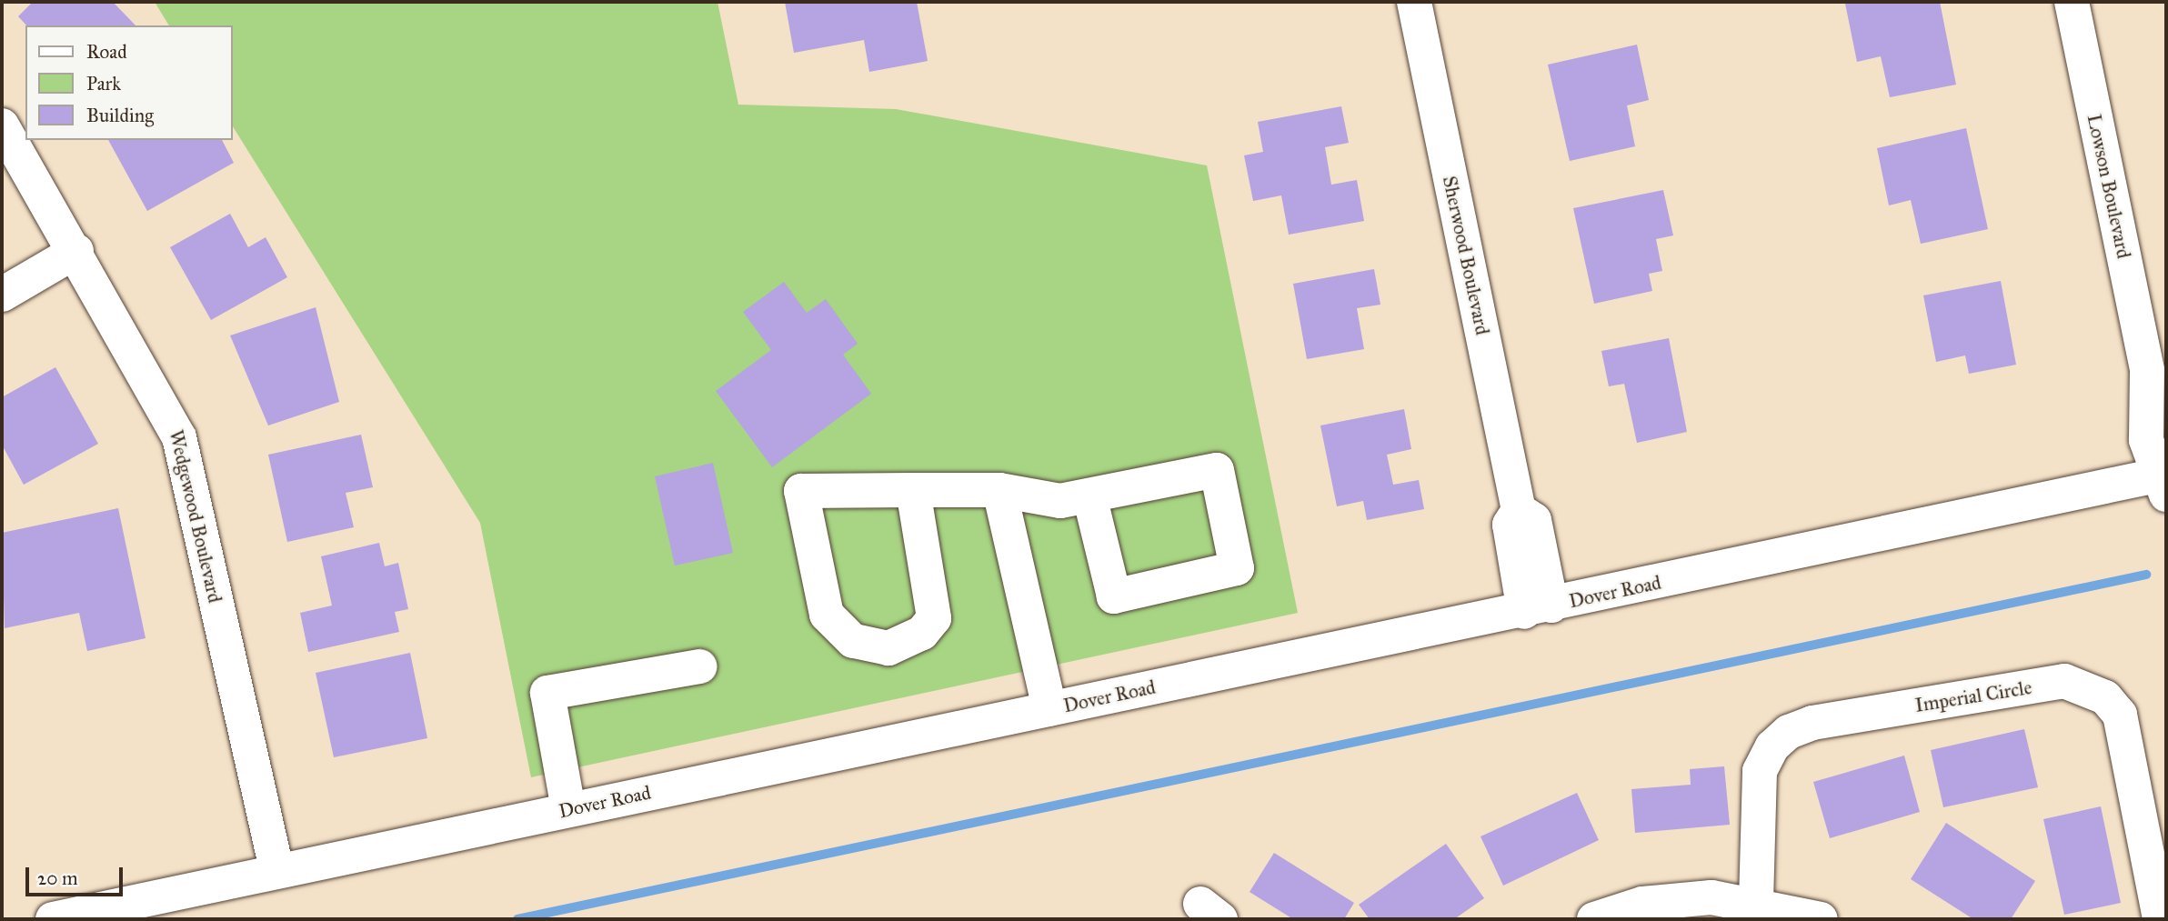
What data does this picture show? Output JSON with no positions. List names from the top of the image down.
{
  "streets": {
    "street": [
      "Lowson Boulevard",
      "Sherwood Boulevard",
      "Wedgewood Boulevard",
      "Dover Road",
      "Imperial Circle"
    ]
  },
  "crossings": [
    ["Lowson Boulevard", "Dover Road"],
    ["Sherwood Boulevard", "Dover Road"],
    ["Wedgewood Boulevard", "Dover Road"]
  ],
  "legend": ["Road", "Park", "Building"],
  "scale_bar": "20 m"
}
